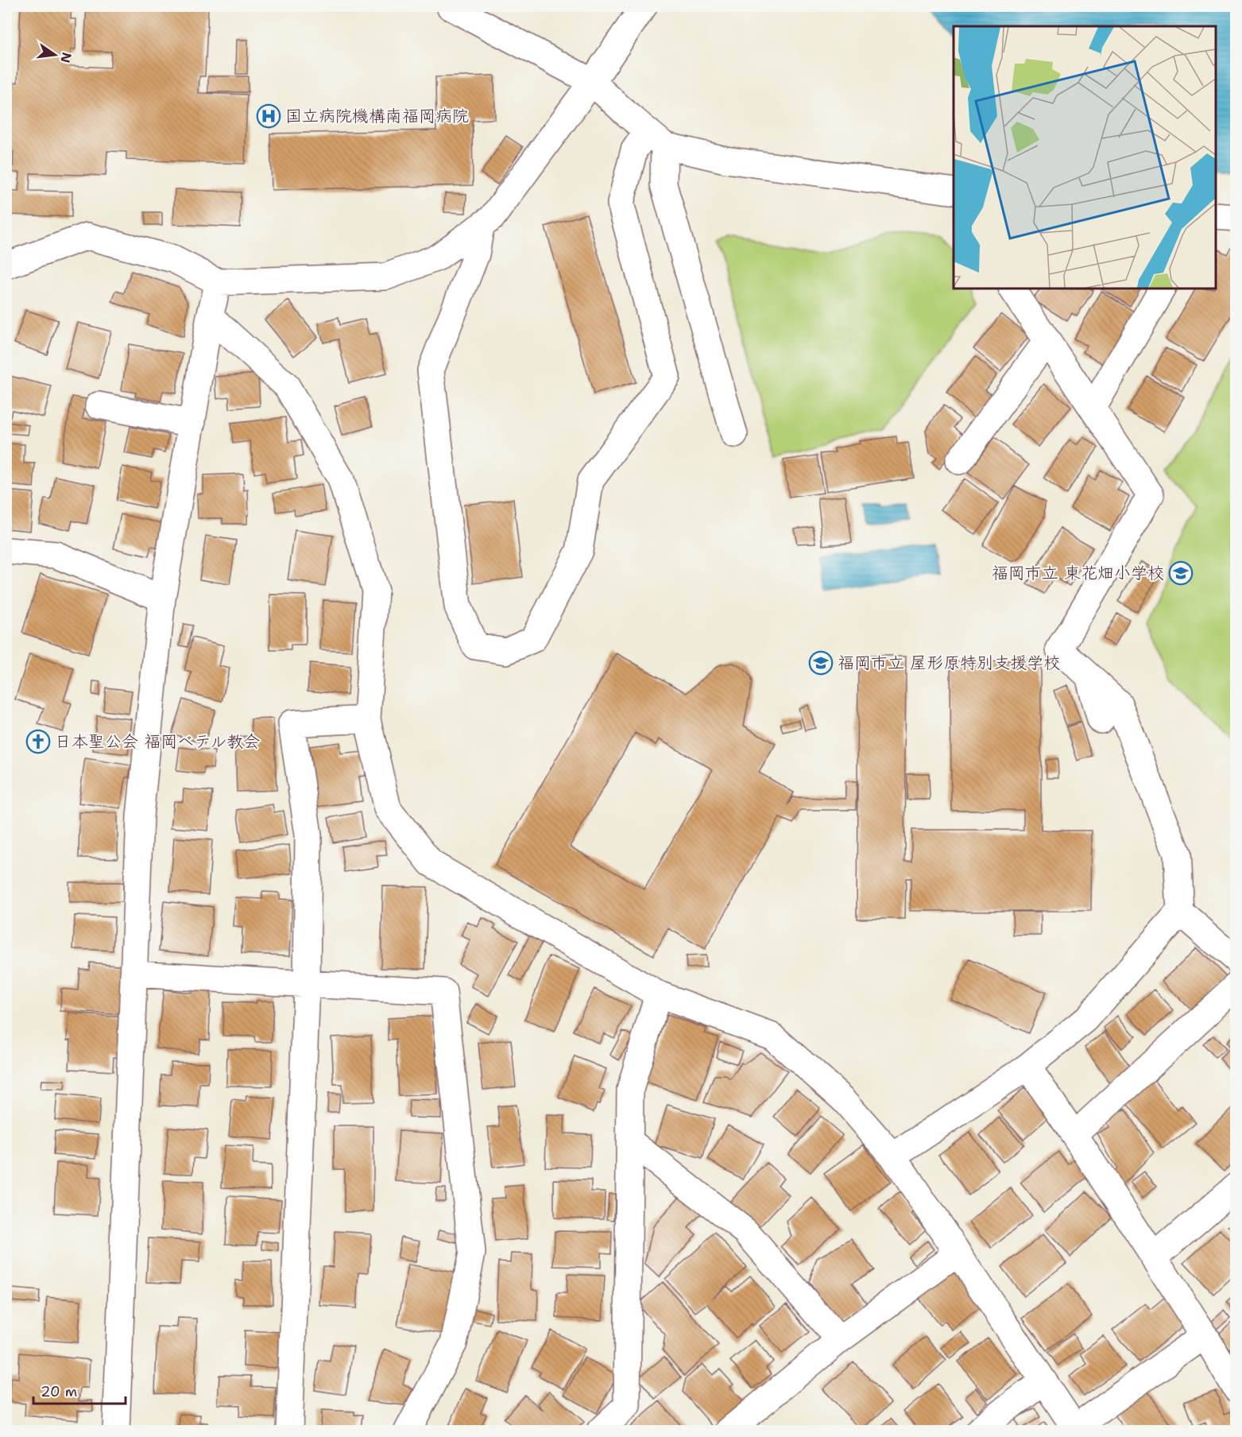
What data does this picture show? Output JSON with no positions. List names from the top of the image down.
{
  "places": {
    "hospital": ["国立病院機構南福岡病院"],
    "school or university": ["福岡市立 東花畑小学校", "福岡市立 屋形原特別支援学校"],
    "church": ["日本聖公会 福岡ベテル教会"]
  },
  "scale_bar": "20 m",
  "north": "right"
}
